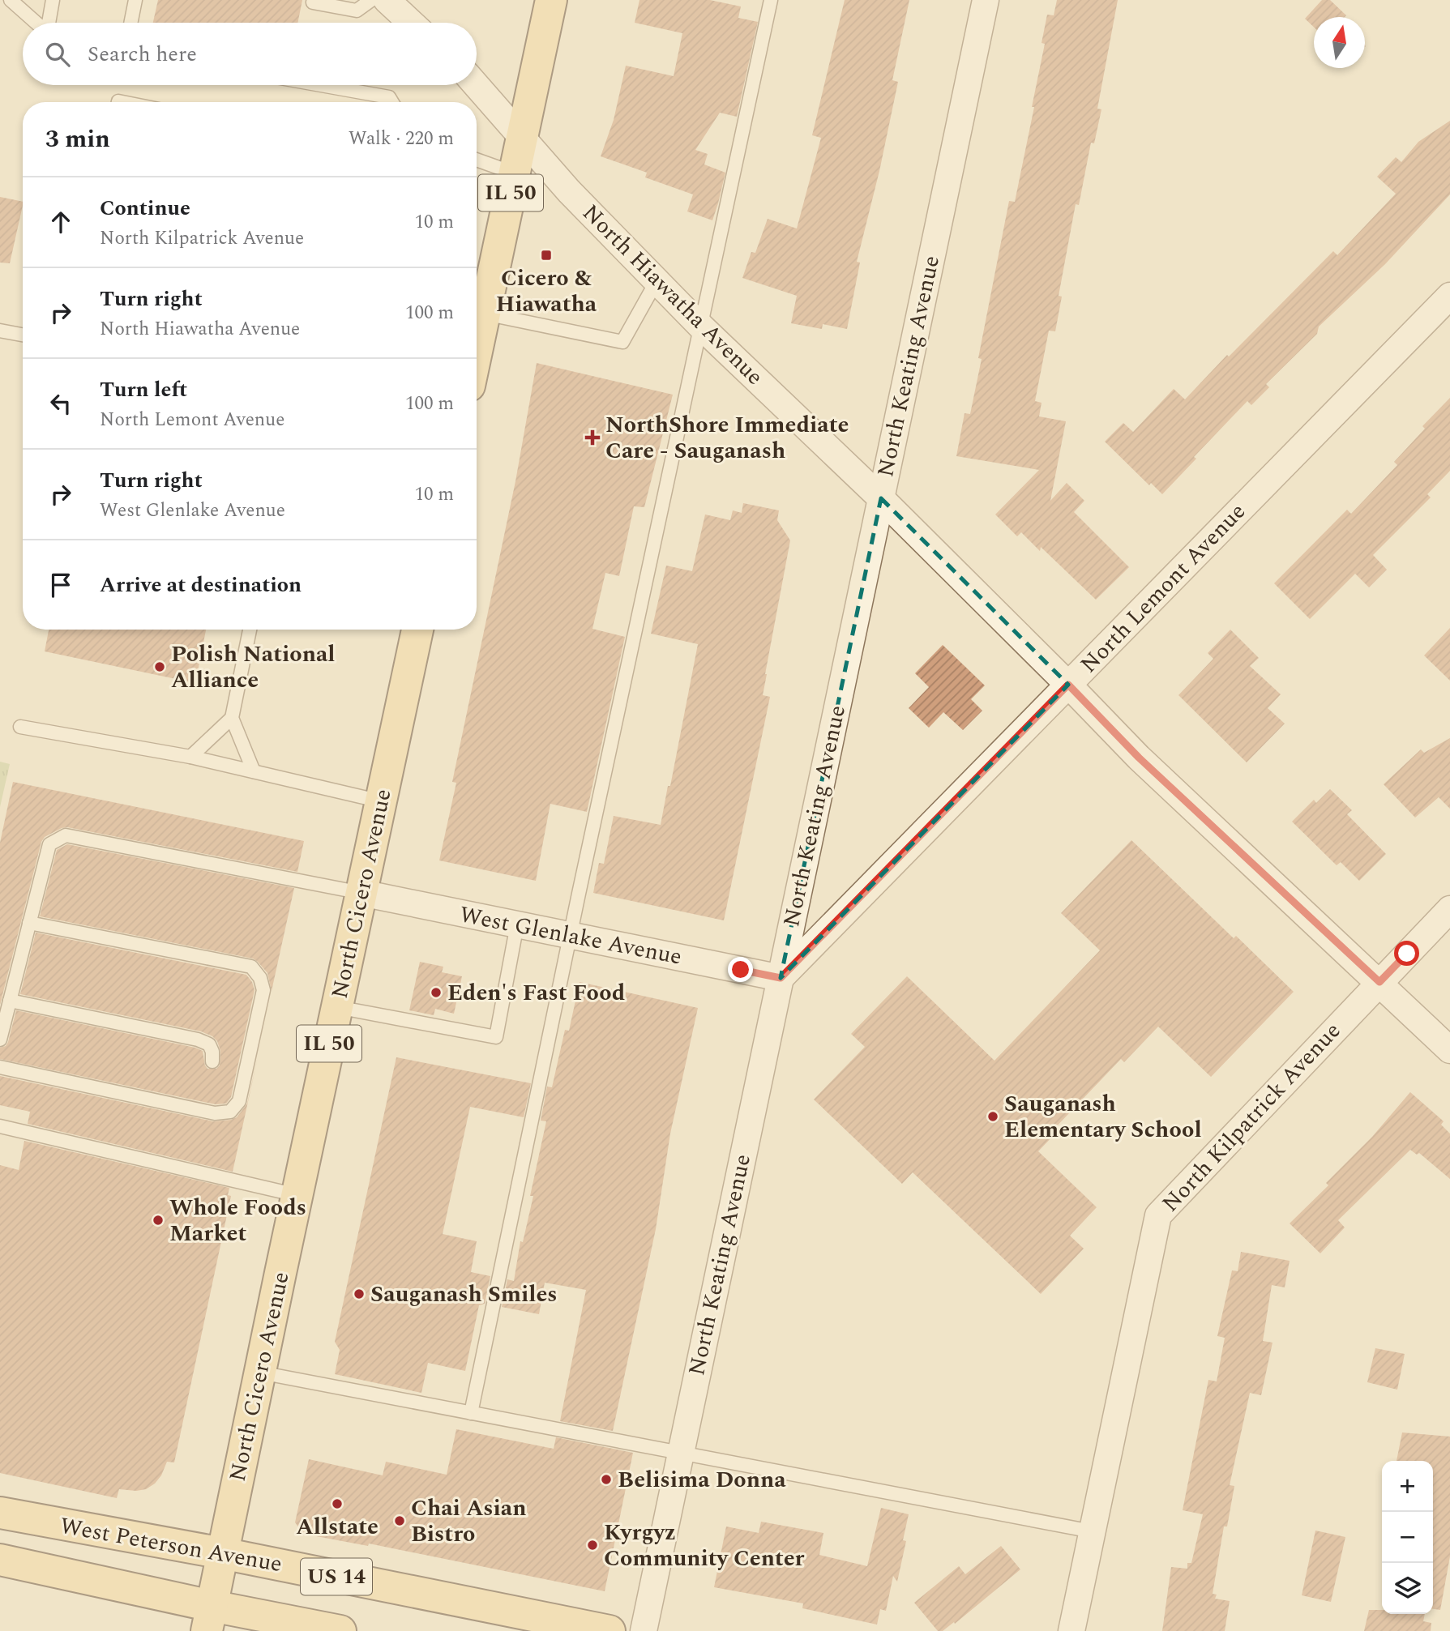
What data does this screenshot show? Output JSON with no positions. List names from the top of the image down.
{
  "streets": {
    "main road": [
      "IL 50",
      "North Cicero Avenue",
      "West Peterson Avenue",
      "US 14"
    ],
    "street": [
      "North Hiawatha Avenue",
      "North Keating Avenue",
      "North Lemont Avenue",
      "West Glenlake Avenue",
      "North Kilpatrick Avenue"
    ]
  },
  "crossings": [
    ["IL 50", "North Hiawatha Avenue"],
    ["North Hiawatha Avenue", "North Keating Avenue"],
    ["North Hiawatha Avenue", "North Lemont Avenue"],
    ["North Hiawatha Avenue", "North Kilpatrick Avenue"],
    ["North Keating Avenue", "North Lemont Avenue"],
    ["North Keating Avenue", "West Glenlake Avenue"],
    ["North Lemont Avenue", "West Glenlake Avenue"],
    ["North Cicero Avenue", "West Glenlake Avenue"],
    ["North Cicero Avenue", "West Peterson Avenue"]
  ],
  "places": {
    "transit": ["Cicero & Hiawatha"],
    "health": ["NorthShore Immediate Care - Sauganash"],
    "other": [
      "Polish National Alliance",
      "Eden's Fast Food",
      "Sauganash Elementary School",
      "Whole Foods Market",
      "Sauganash Smiles",
      "Belisima Donna",
      "Allstate",
      "Chai Asian Bistro",
      "Kyrgyz Community Center"
    ]
  },
  "north": "top",
  "page": {
    "search": "Search here",
    "heading": ["3 min", "Walk · 220 m"],
    "list": [
      ["Continue", "North Kilpatrick Avenue", "10 m"],
      ["Turn right", "North Hiawatha Avenue", "100 m"],
      ["Turn left", "North Lemont Avenue", "100 m"],
      ["Turn right", "West Glenlake Avenue", "10 m"],
      "Arrive at destination"
    ],
    "map_buttons": ["+", "−"]
  }
}
